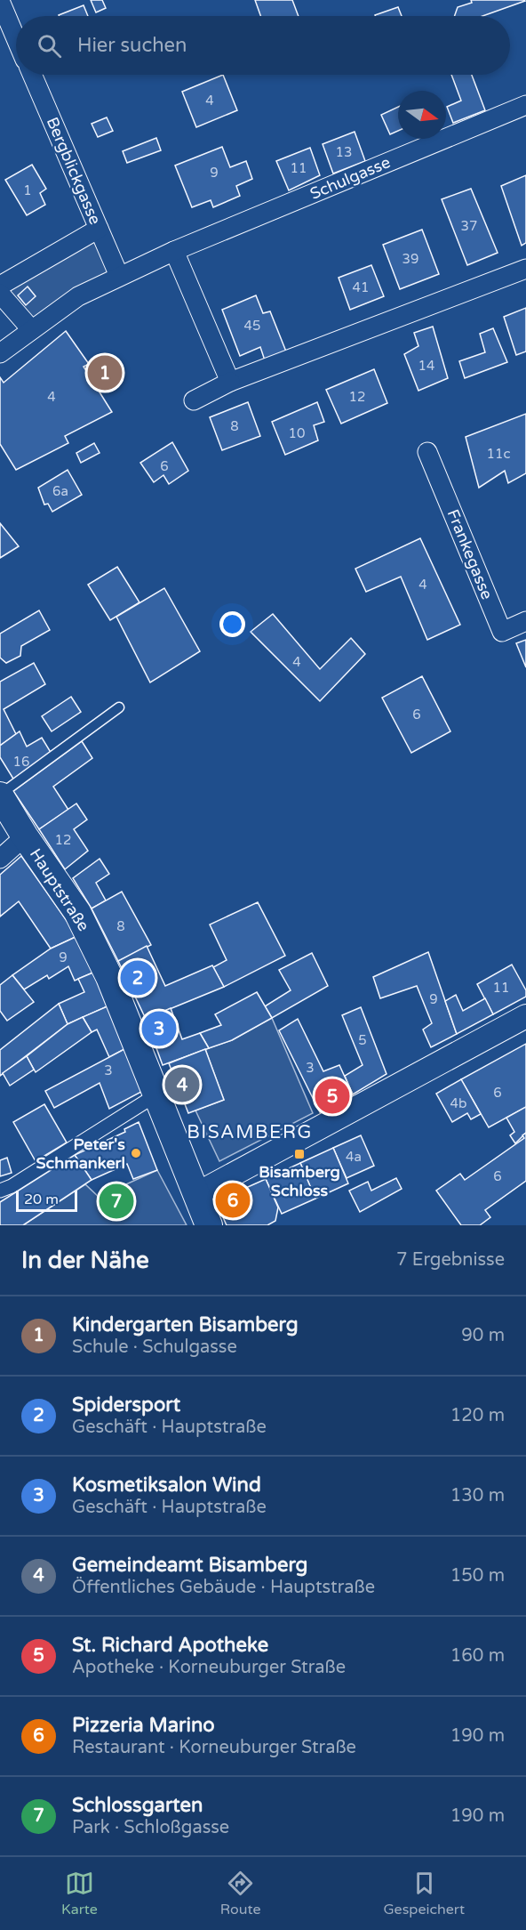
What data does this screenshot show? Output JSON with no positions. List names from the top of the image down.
{
  "streets": {
    "main road": ["Hauptstraße"],
    "street": ["Bergblickgasse", "Schulgasse", "Frankegasse"]
  },
  "crossings": [
    ["Bergblickgasse", "Schulgasse"]
  ],
  "districts": ["BISAMBERG"],
  "places": {
    "other": ["Peter's Schmankerl"],
    "transit": ["Bisamberg Schloss"]
  },
  "house_numbers": [
    "4",
    "13",
    "11",
    "9",
    "1",
    "37",
    "39",
    "41",
    "45",
    "14",
    "4",
    "12",
    "8",
    "10",
    "11c",
    "6",
    "6a",
    "4",
    "4",
    "6",
    "16",
    "12",
    "8",
    "9",
    "11",
    "9",
    "5",
    "3",
    "3",
    "6",
    "4b",
    "4a",
    "6"
  ],
  "scale_bar": "20 m",
  "north": "right",
  "page": {
    "search": "Hier suchen",
    "pins": [
      "1",
      "2",
      "3",
      "4",
      "5",
      "6",
      "7"
    ],
    "scale": "20 m",
    "heading": ["In der Nähe", "7 Ergebnisse"],
    "list": [
      {
        "mark": "1",
        "name": "Kindergarten Bisamberg",
        "note": "Schule · Schulgasse",
        "value": "90 m"
      },
      {
        "mark": "2",
        "name": "Spidersport",
        "note": "Geschäft · Hauptstraße",
        "value": "120 m"
      },
      {
        "mark": "3",
        "name": "Kosmetiksalon Wind",
        "note": "Geschäft · Hauptstraße",
        "value": "130 m"
      },
      {
        "mark": "4",
        "name": "Gemeindeamt Bisamberg",
        "note": "Öffentliches Gebäude · Hauptstraße",
        "value": "150 m"
      },
      {
        "mark": "5",
        "name": "St. Richard Apotheke",
        "note": "Apotheke · Korneuburger Straße",
        "value": "160 m"
      },
      {
        "mark": "6",
        "name": "Pizzeria Marino",
        "note": "Restaurant · Korneuburger Straße",
        "value": "190 m"
      },
      {
        "mark": "7",
        "name": "Schlossgarten",
        "note": "Park · Schloßgasse",
        "value": "190 m"
      }
    ],
    "nav": ["Karte", "Route", "Gespeichert"]
  }
}
